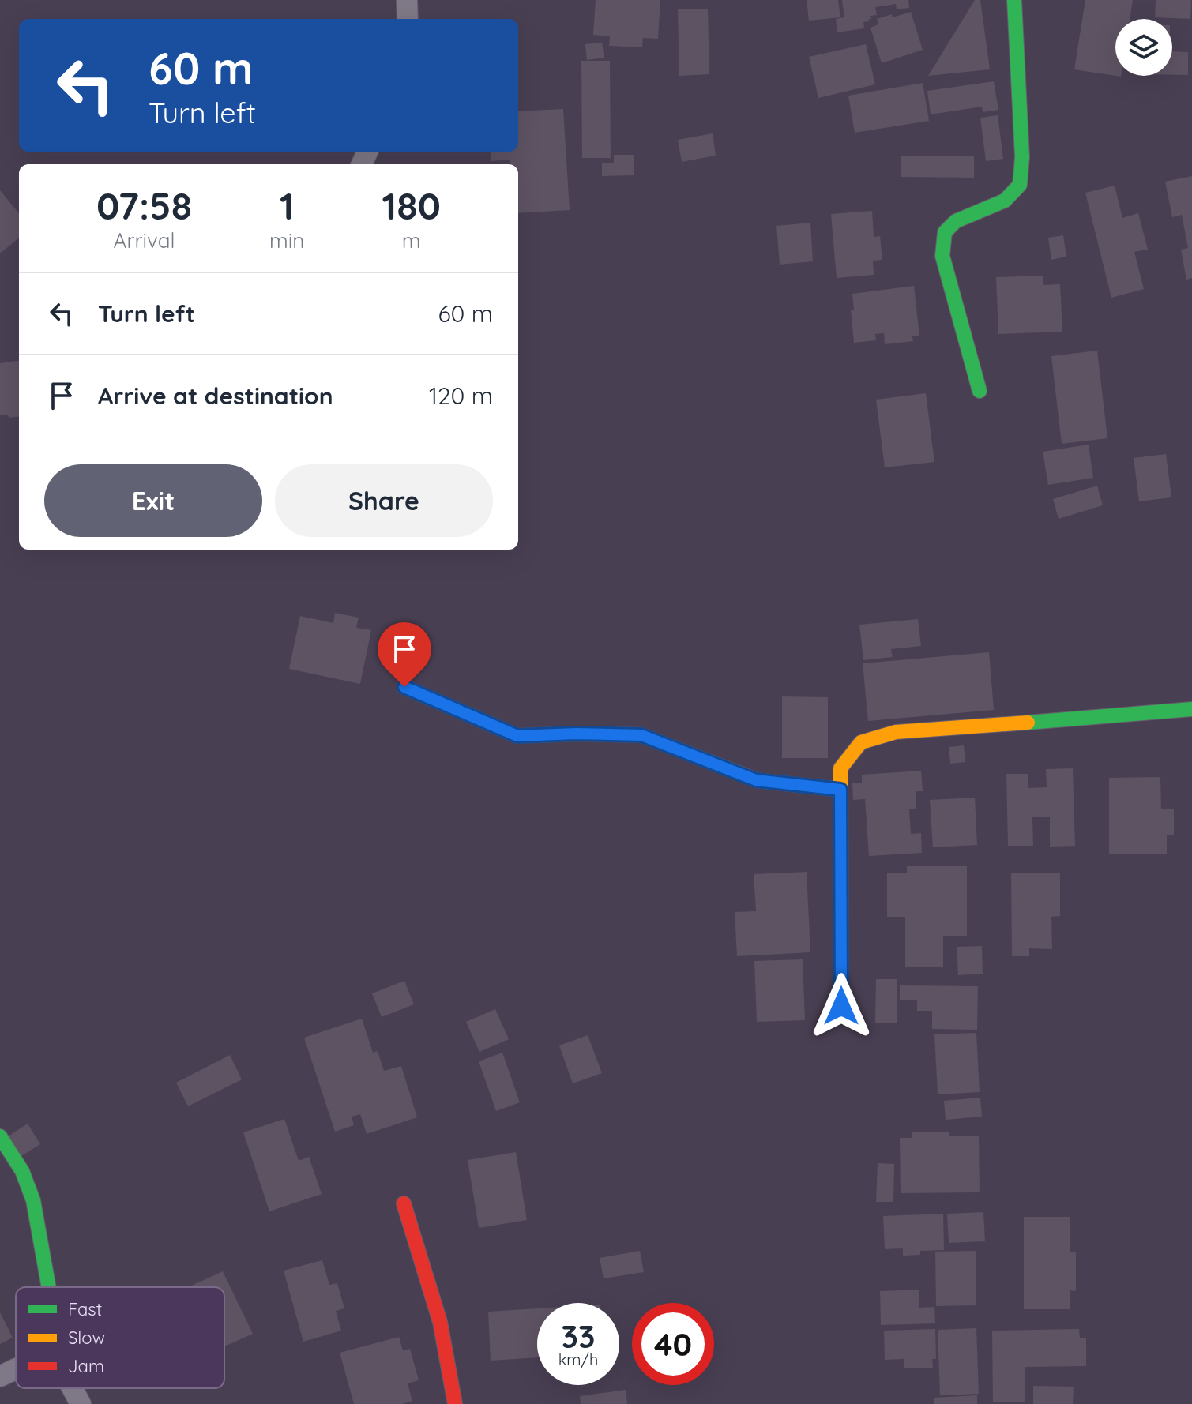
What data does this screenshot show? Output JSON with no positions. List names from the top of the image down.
{
  "legend": ["Fast", "Slow", "Jam"],
  "page": {
    "turn": ["60 m", "Turn left"],
    "eta": [
      "07:58",
      "Arrival",
      "1",
      "min",
      "180",
      "m"
    ],
    "list": [
      {
        "name": "Turn left",
        "value": "60 m"
      },
      {
        "name": "Arrive at destination",
        "value": "120 m"
      }
    ],
    "buttons": ["Exit", "Share"],
    "speed": "33 km/h",
    "limit": "40"
  }
}
